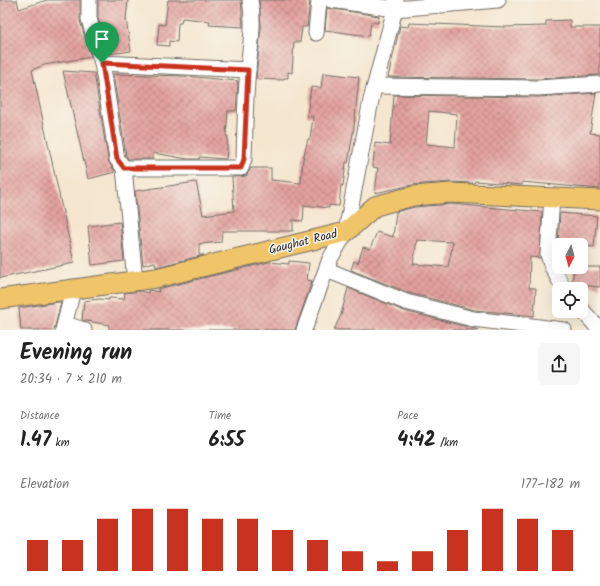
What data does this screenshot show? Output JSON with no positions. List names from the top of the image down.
{
  "streets": {
    "main road": ["Gaughat Road"]
  },
  "north": "bottom",
  "page": {
    "heading": ["Evening run", "20:34 · 7 × 210 m"],
    "stats": [
      ["Distance", "1.47 km"],
      ["Time", "6:55"],
      ["Pace", "4:42 /km"]
    ],
    "chart": ["Elevation", "177–182 m"]
  }
}
